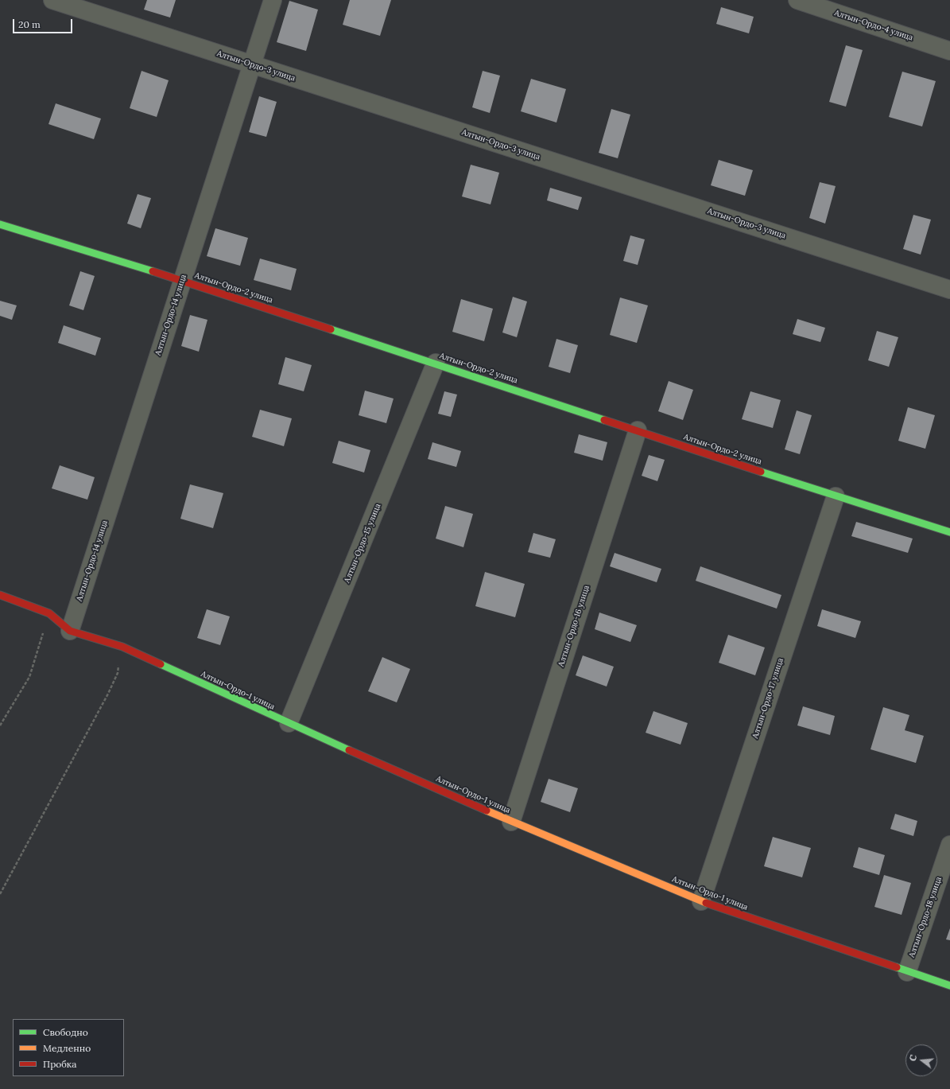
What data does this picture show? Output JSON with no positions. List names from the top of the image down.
{
  "streets": {
    "street": [
      "Алтын-Ордо-4 улица",
      "Алтын-Ордо-3 улица",
      "Алтын-Ордо-2 улица",
      "Алтын-Ордо-14 улица",
      "Алтын-Ордо-15 улица",
      "Алтын-Ордо-16 улица",
      "Алтын-Ордо-1 улица",
      "Алтын-Ордо-17 улица",
      "Алтын-Ордо-18 улица"
    ]
  },
  "crossings": [
    ["Алтын-Ордо-3 улица", "Алтын-Ордо-14 улица"],
    ["Алтын-Ордо-2 улица", "Алтын-Ордо-14 улица"],
    ["Алтын-Ордо-2 улица", "Алтын-Ордо-15 улица"],
    ["Алтын-Ордо-2 улица", "Алтын-Ордо-16 улица"],
    ["Алтын-Ордо-2 улица", "Алтын-Ордо-17 улица"],
    ["Алтын-Ордо-14 улица", "Алтын-Ордо-1 улица"],
    ["Алтын-Ордо-15 улица", "Алтын-Ордо-1 улица"],
    ["Алтын-Ордо-16 улица", "Алтын-Ордо-1 улица"],
    ["Алтын-Ордо-1 улица", "Алтын-Ордо-17 улица"],
    ["Алтын-Ордо-1 улица", "Алтын-Ордо-18 улица"]
  ],
  "legend": ["Свободно", "Медленно", "Пробка"],
  "scale_bar": "20 m",
  "north": "left"
}
